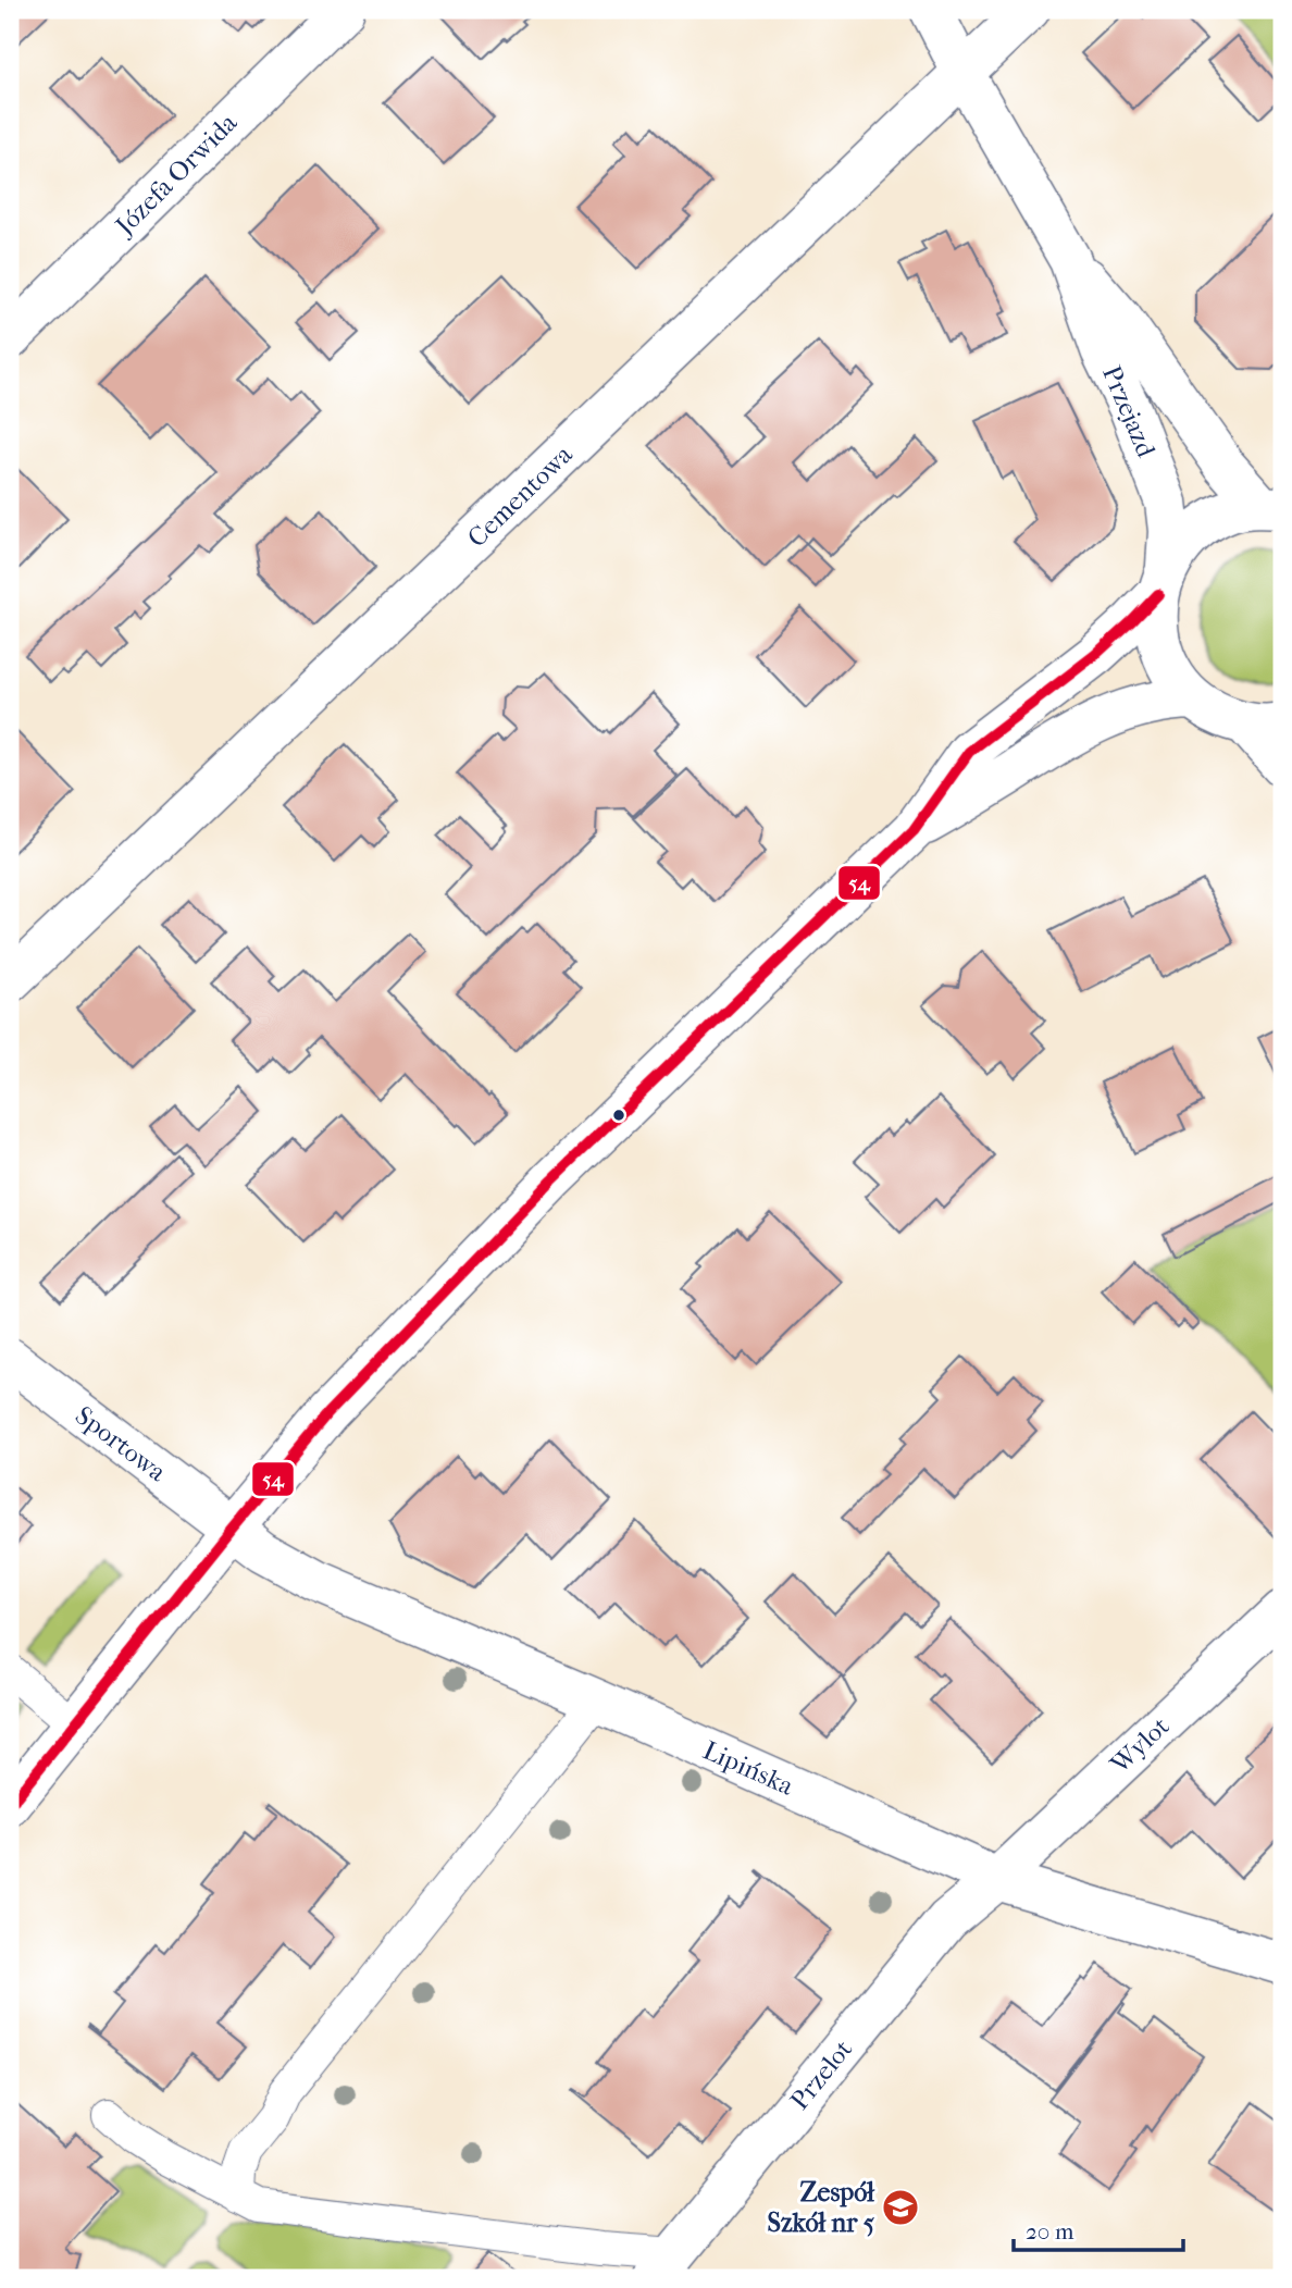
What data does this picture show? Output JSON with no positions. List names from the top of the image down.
{
  "streets": {
    "street": [
      "Józefa Orwida",
      "Przejazd",
      "Cementowa",
      "Sportowa",
      "Wylot",
      "Lipińska",
      "Przelot"
    ]
  },
  "crossings": [
    ["Przejazd", "Cementowa"],
    ["Sportowa", "Lipińska"],
    ["Wylot", "Lipińska"],
    ["Wylot", "Przelot"],
    ["Lipińska", "Przelot"]
  ],
  "places": {
    "school or university": ["Zespół Szkół nr 5"]
  },
  "lines": ["transit line 54"],
  "scale_bar": "20 m"
}
